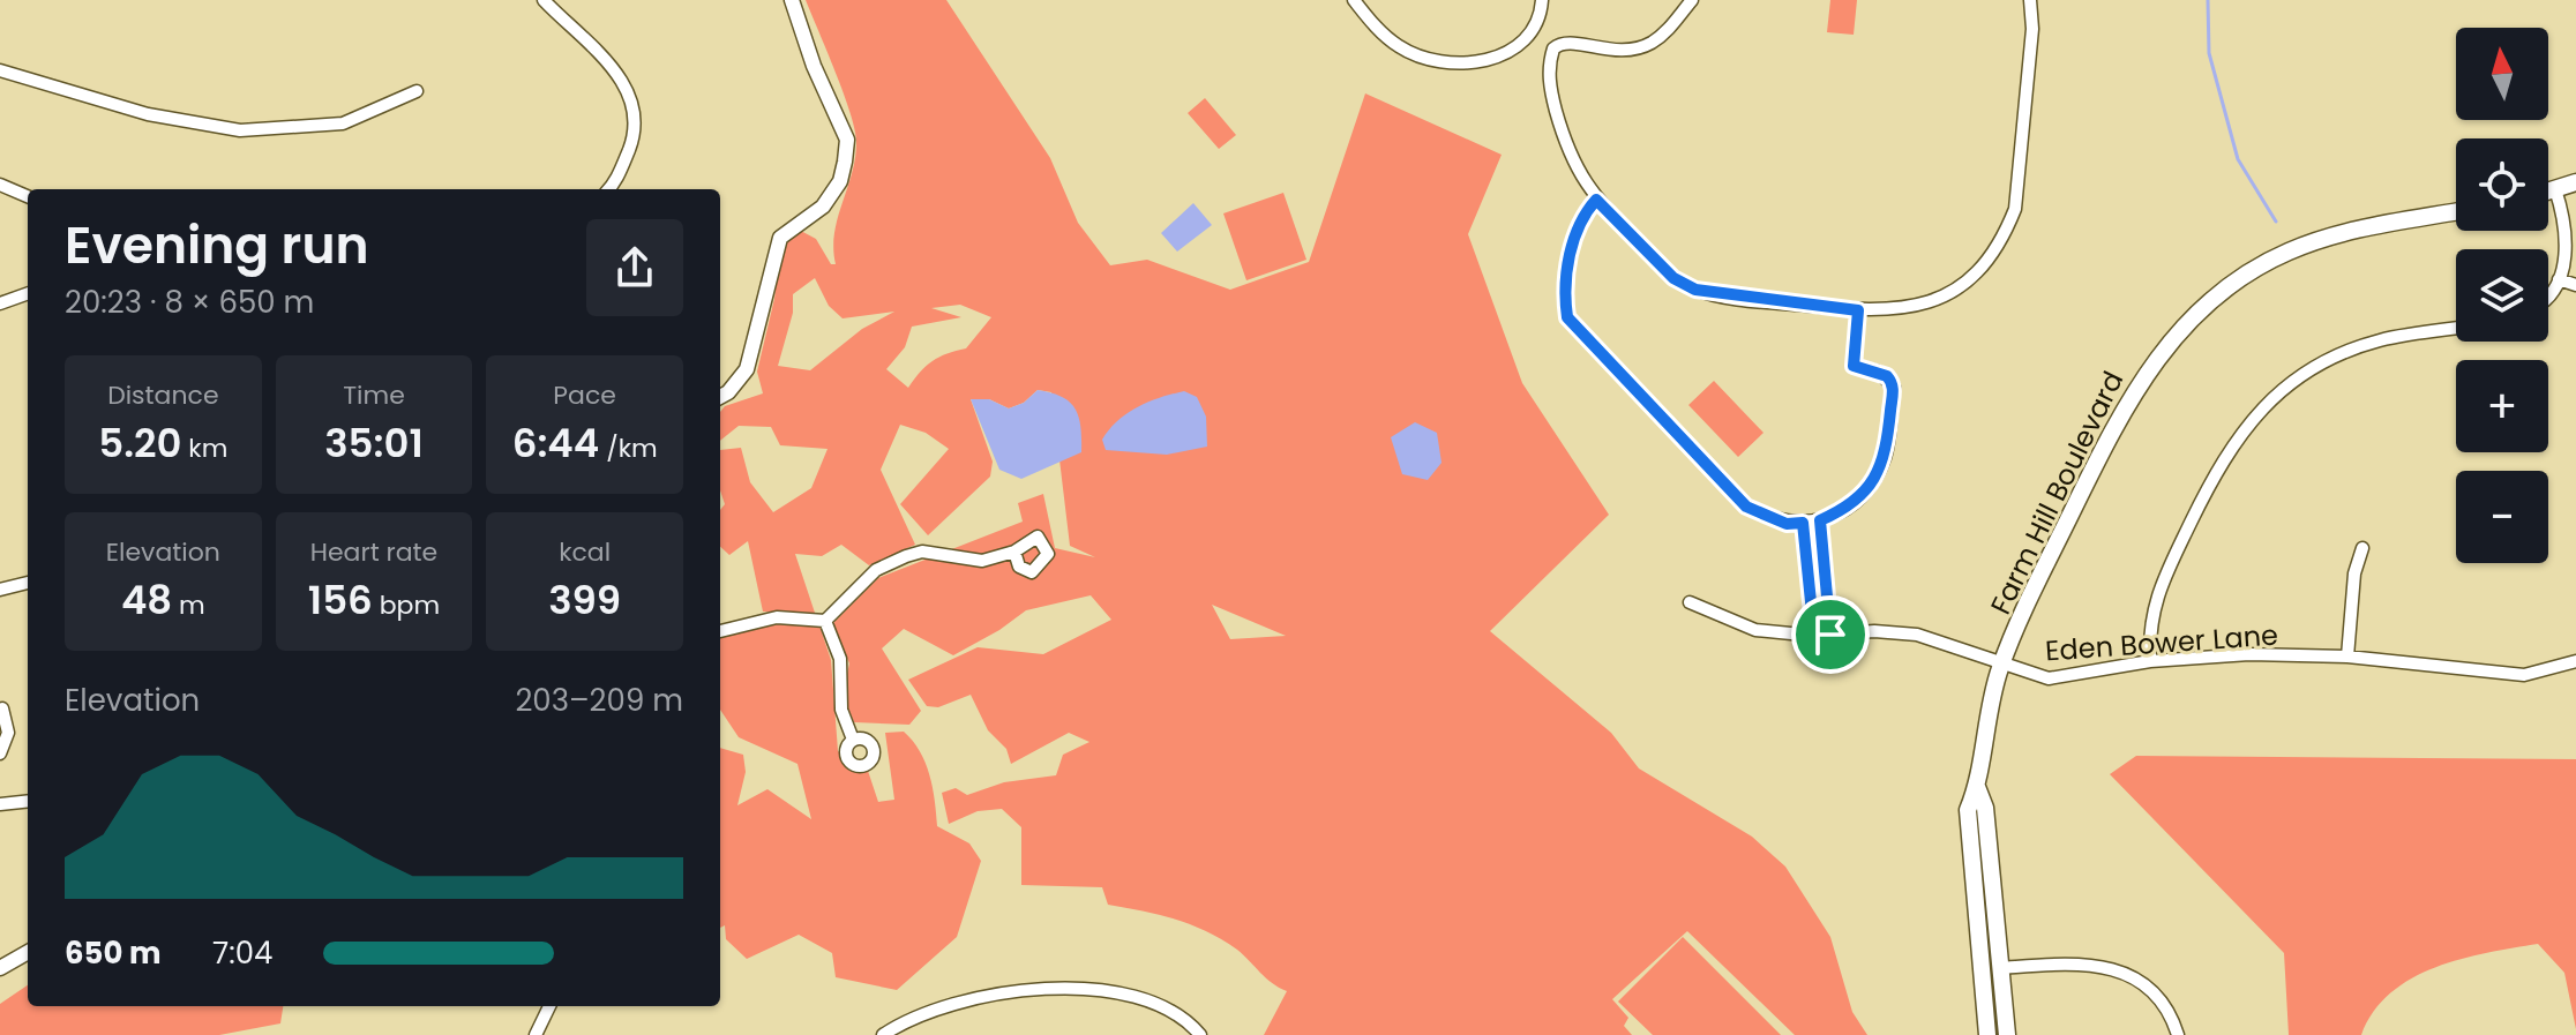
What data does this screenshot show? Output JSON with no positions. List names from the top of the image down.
{
  "streets": {
    "main road": ["Farm Hill Boulevard"],
    "street": ["Eden Bower Lane"]
  },
  "crossings": [
    ["Farm Hill Boulevard", "Eden Bower Lane"]
  ],
  "north": "top",
  "page": {
    "map_buttons": ["+", "−"],
    "heading": ["Evening run", "20:23 · 8 × 650 m"],
    "stats": [
      ["Distance", "5.20 km"],
      ["Time", "35:01"],
      ["Pace", "6:44 /km"],
      ["Elevation", "48 m"],
      ["Heart rate", "156 bpm"],
      ["kcal", "399"]
    ],
    "chart": ["Elevation", "203–209 m"],
    "list": [
      {
        "name": "650 m",
        "note": "7:04"
      }
    ]
  }
}
